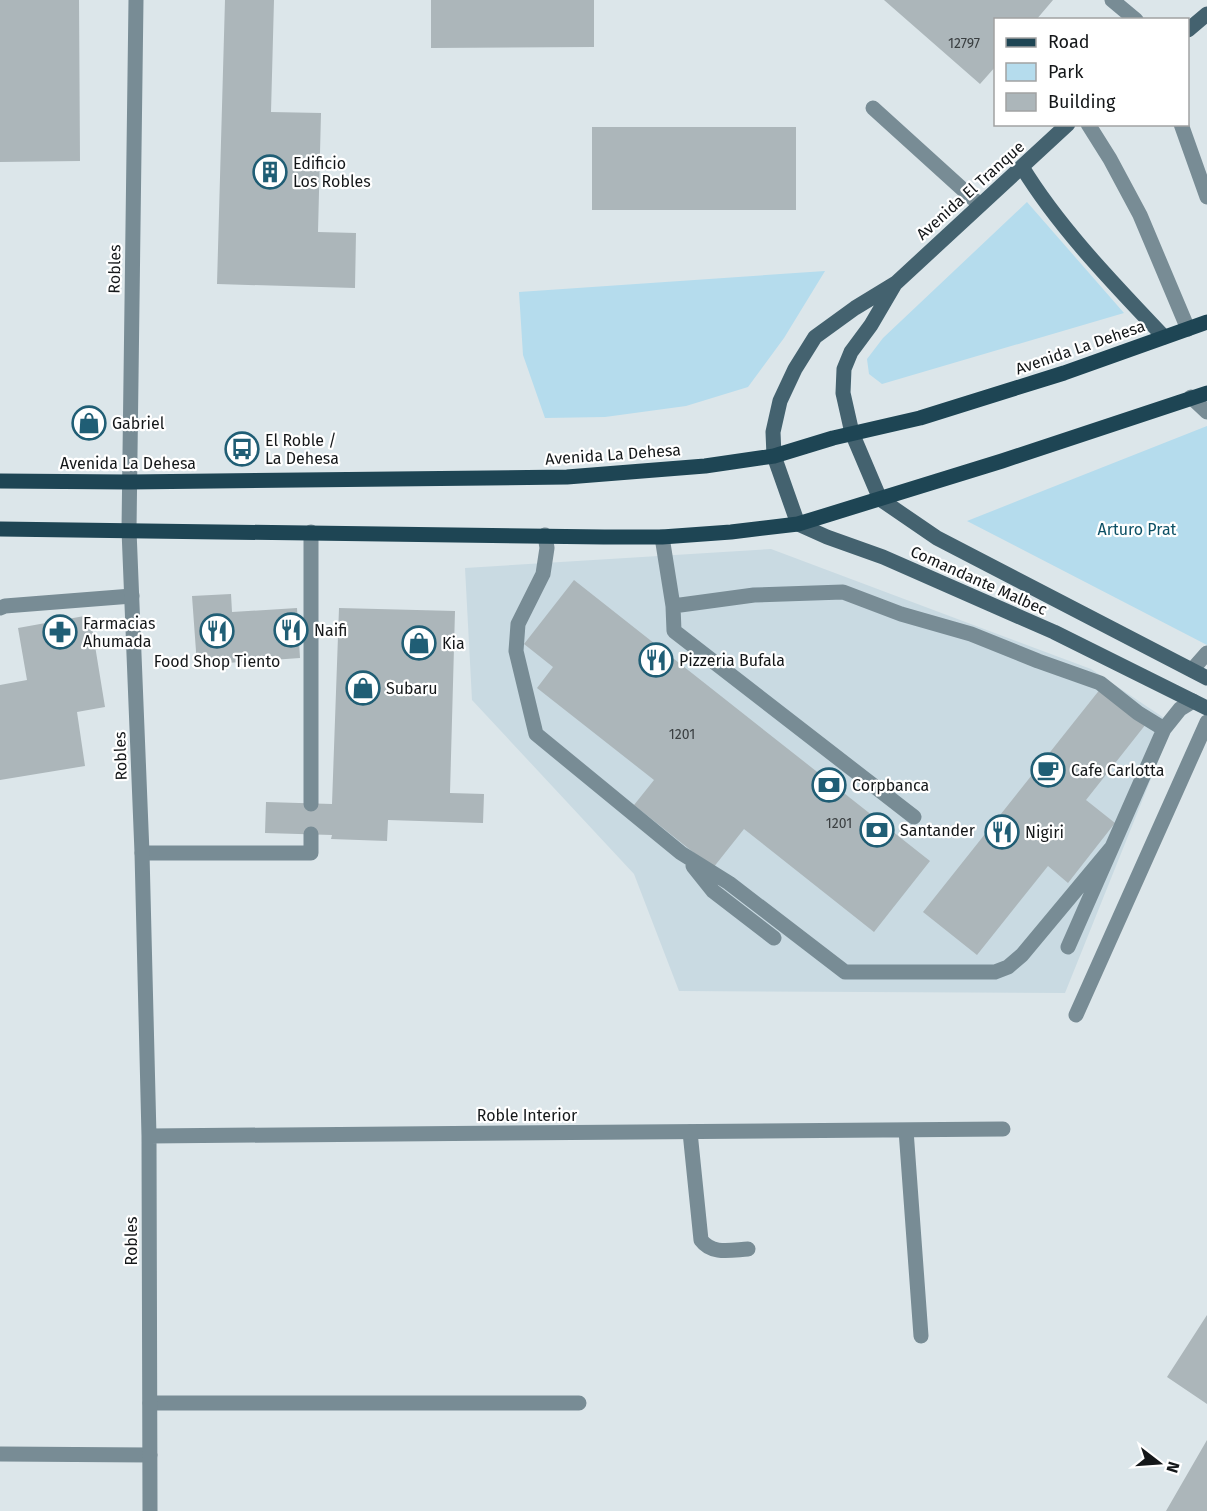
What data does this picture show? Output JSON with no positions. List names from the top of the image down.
{
  "streets": {
    "main road": ["Avenida La Dehesa"],
    "street": [
      "Avenida El Tranque",
      "Robles",
      "Comandante Malbec",
      "Roble Interior"
    ]
  },
  "crossings": [
    ["Avenida El Tranque", "Avenida La Dehesa"],
    ["Robles", "Avenida La Dehesa"],
    ["Robles", "Roble Interior"]
  ],
  "parks": ["Arturo Prat"],
  "places": {
    "building": ["Edificio Los Robles"],
    "shop": ["Gabriel", "Kia", "Subaru"],
    "bus stop": ["El Roble / La Dehesa"],
    "restaurant": [
      "Naifi",
      "Food Shop Tiento",
      "Pizzeria Bufala",
      "Nigiri"
    ],
    "pharmacy": ["Farmacias Ahumada"],
    "cafe": ["Cafe Carlotta"],
    "bank": ["Corpbanca", "Santander"]
  },
  "house_numbers": ["12797", "1201", "1201"],
  "legend": ["Road", "Park", "Building"],
  "north": "right"
}
